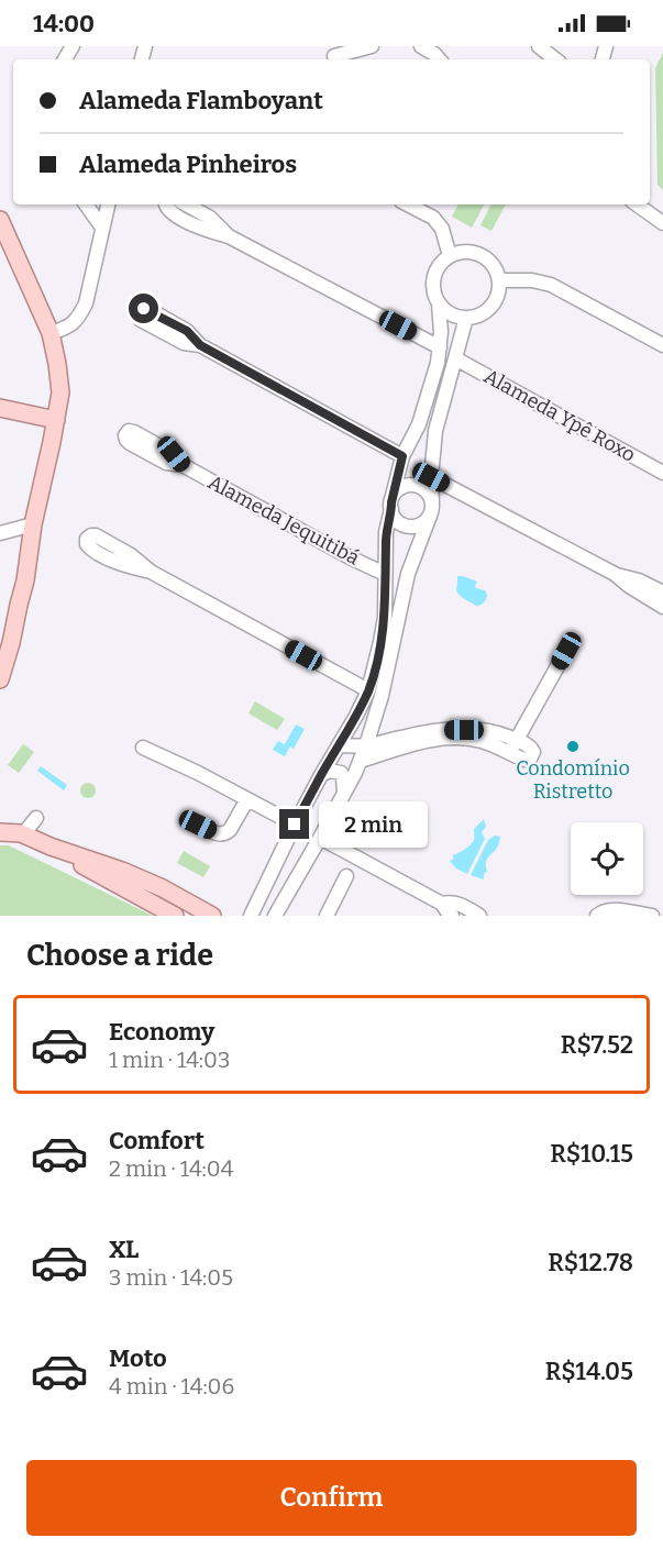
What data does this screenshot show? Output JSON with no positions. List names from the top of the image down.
{
  "streets": {
    "street": ["Alameda Ypê Roxo", "Alameda Jequitibá"]
  },
  "places": ["Condomínio Ristretto"],
  "page": {
    "status": "14:00",
    "banner": ["Alameda Flamboyant", "Alameda Pinheiros"],
    "bubble": "2 min",
    "heading": "Choose a ride",
    "list": [
      {
        "name": "Economy",
        "note": "1 min · 14:03",
        "value": "R$7.52"
      },
      {
        "name": "Comfort",
        "note": "2 min · 14:04",
        "value": "R$10.15"
      },
      {
        "name": "XL",
        "note": "3 min · 14:05",
        "value": "R$12.78"
      },
      {
        "name": "Moto",
        "note": "4 min · 14:06",
        "value": "R$14.05"
      }
    ],
    "buttons": "Confirm"
  }
}
